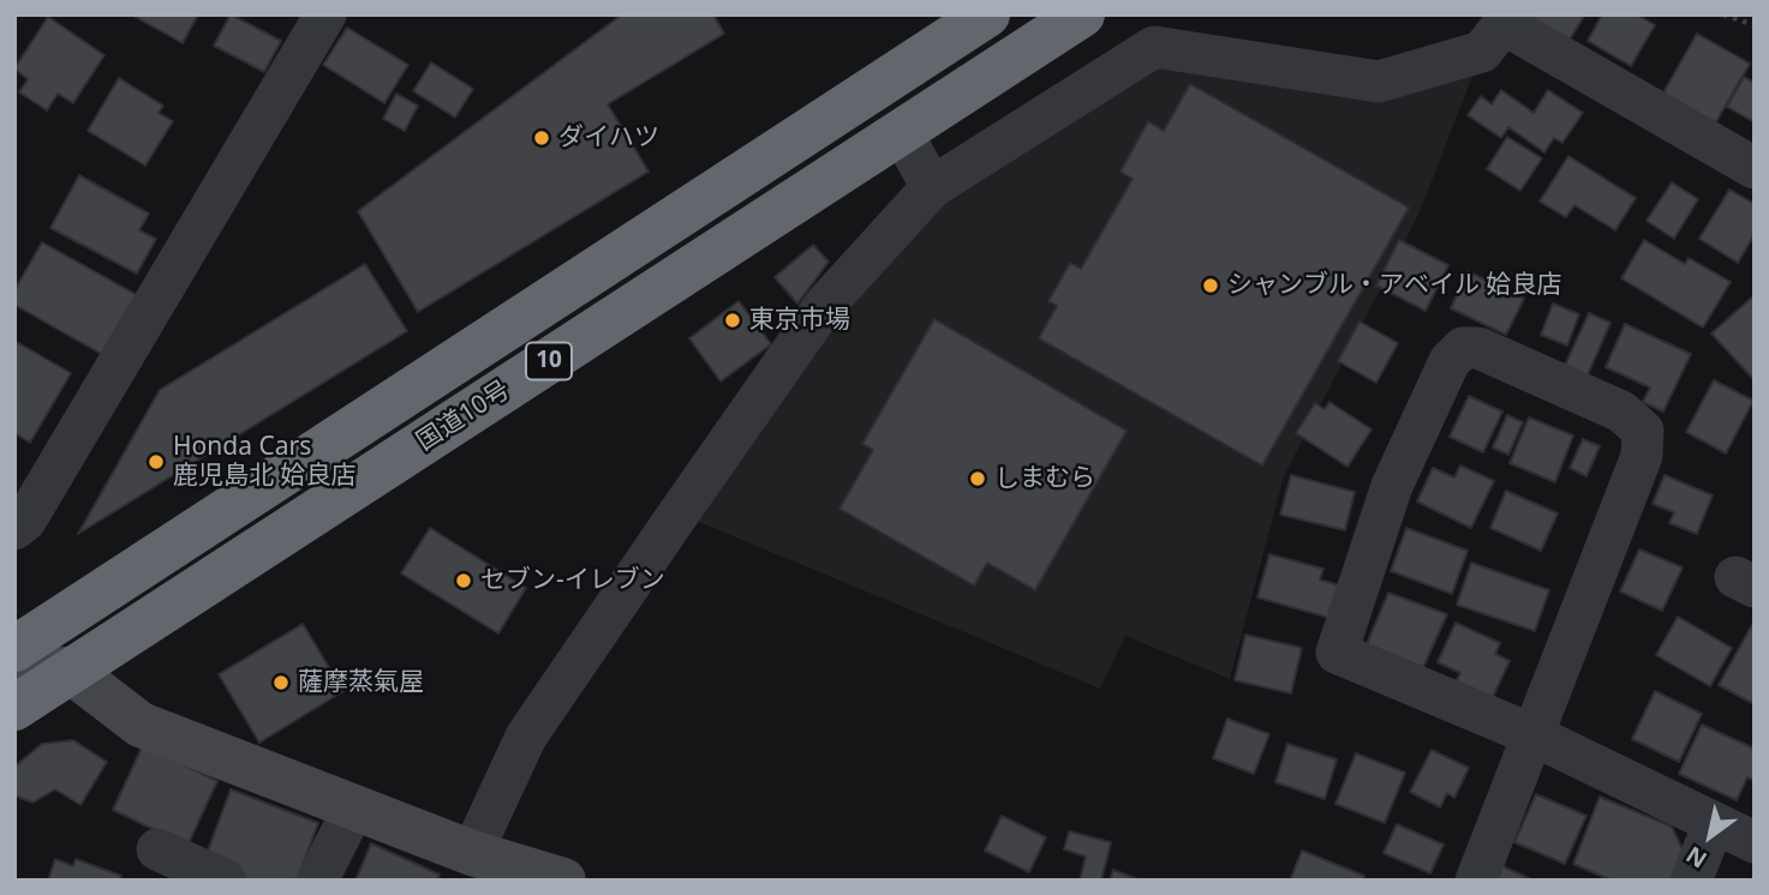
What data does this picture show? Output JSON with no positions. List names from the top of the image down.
{
  "streets": {
    "highway": ["10", "国道10号"]
  },
  "places": [
    "ダイハツ",
    "シャンブル・アベイル 姶良店",
    "東京市場",
    "Honda Cars 鹿児島北 姶良店",
    "しまむら",
    "セブン-イレブン",
    "薩摩蒸氣屋"
  ],
  "north": "bottom left"
}
